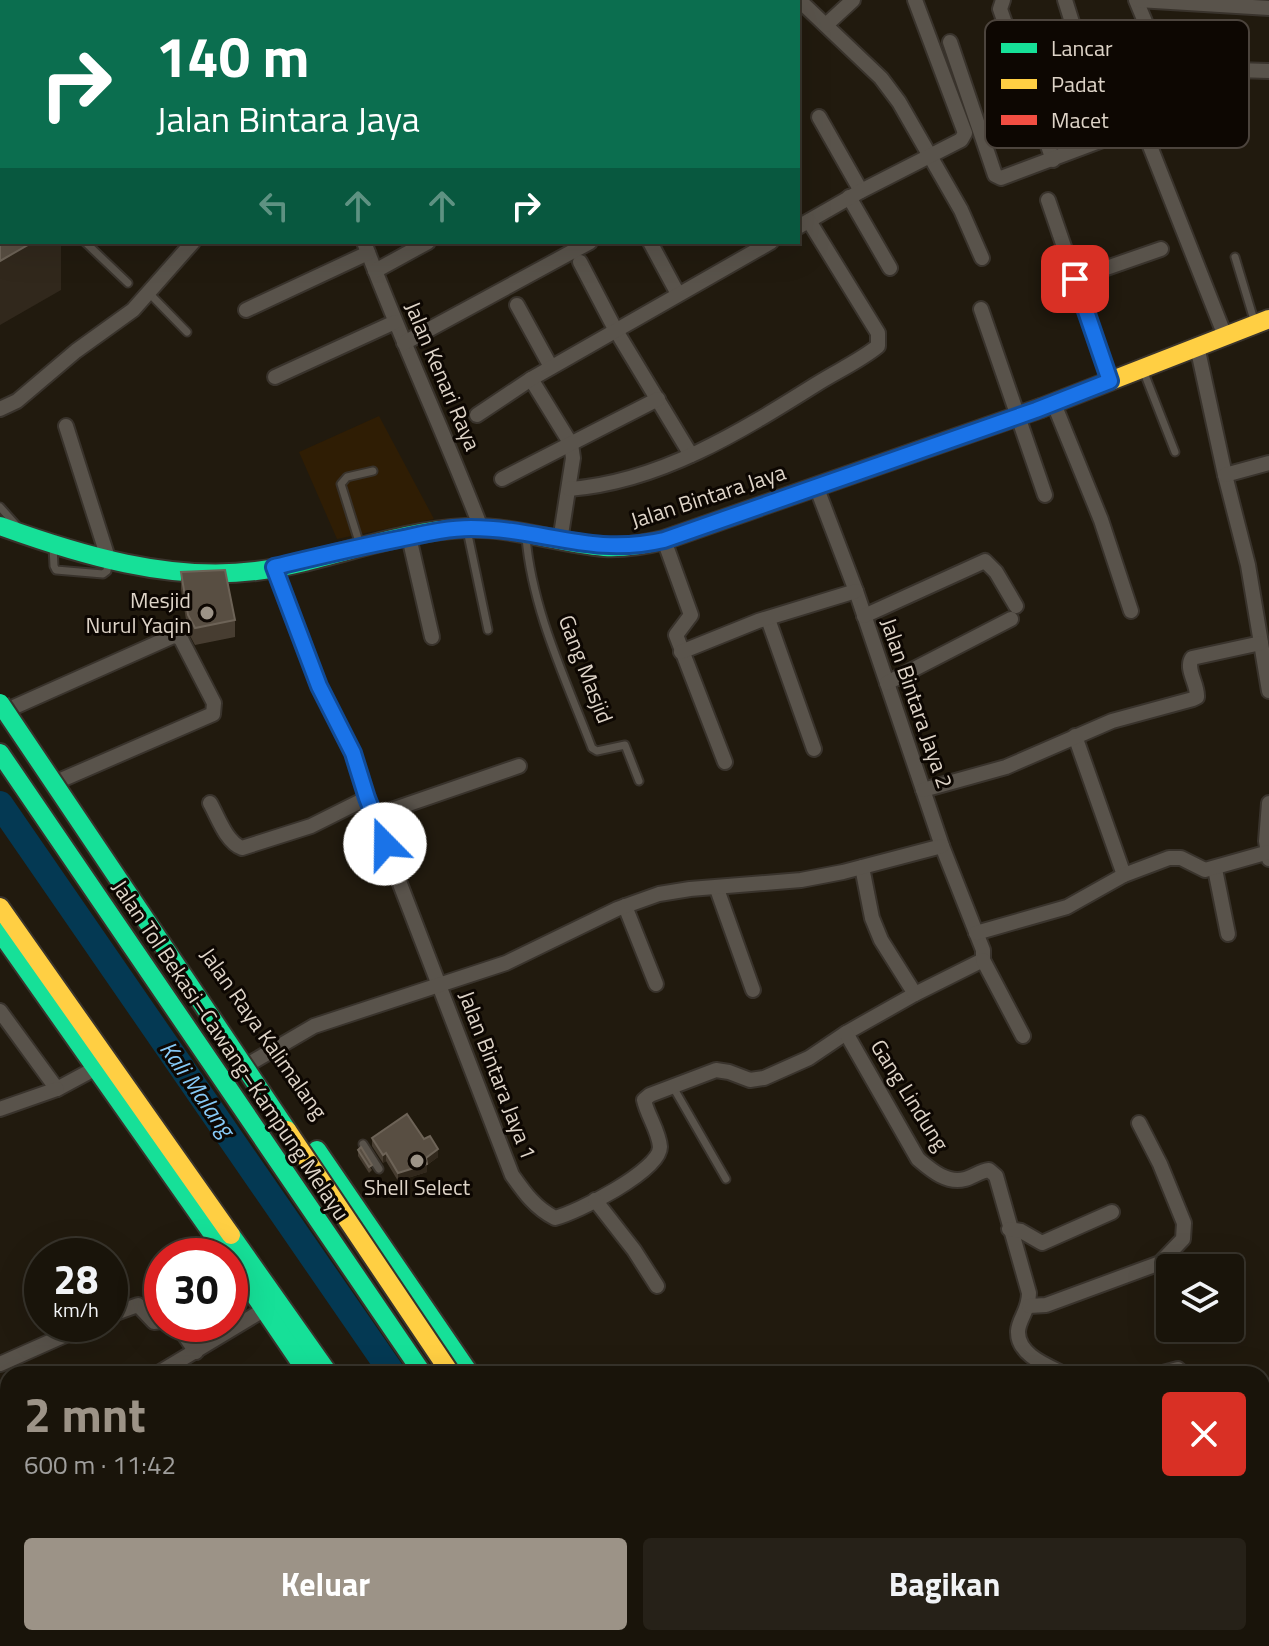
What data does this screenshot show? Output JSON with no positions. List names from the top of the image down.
{
  "streets": {
    "main road": ["Jalan Bintara Jaya", "Jalan Raya Kalimalang", "Jalan Tol Bekasi–Cawang–Kampung Melayu"],
    "street": [
      "Jalan Kenari Raya",
      "Jalan Bintara Jaya 2",
      "Jalan Bintara Jaya 1",
      "Gang Lindung"
    ],
    "lane": ["Gang Masjid"]
  },
  "crossings": [
    ["Jalan Kenari Raya", "Jalan Bintara Jaya"],
    ["Jalan Bintara Jaya", "Gang Masjid"],
    ["Jalan Bintara Jaya", "Jalan Bintara Jaya 2"],
    ["Jalan Bintara Jaya", "Jalan Bintara Jaya 1"],
    ["Jalan Bintara Jaya 1", "Gang Lindung"]
  ],
  "water": ["Kali Malang"],
  "places": ["Mesjid Nurul Yaqin", "Shell Select"],
  "legend": ["Lancar", "Padat", "Macet"],
  "page": {
    "turn": ["140 m", "Jalan Bintara Jaya"],
    "speed": "28 km/h",
    "limit": "30",
    "heading": ["2 mnt", "600 m · 11:42"],
    "buttons": ["Keluar", "Bagikan"]
  }
}
